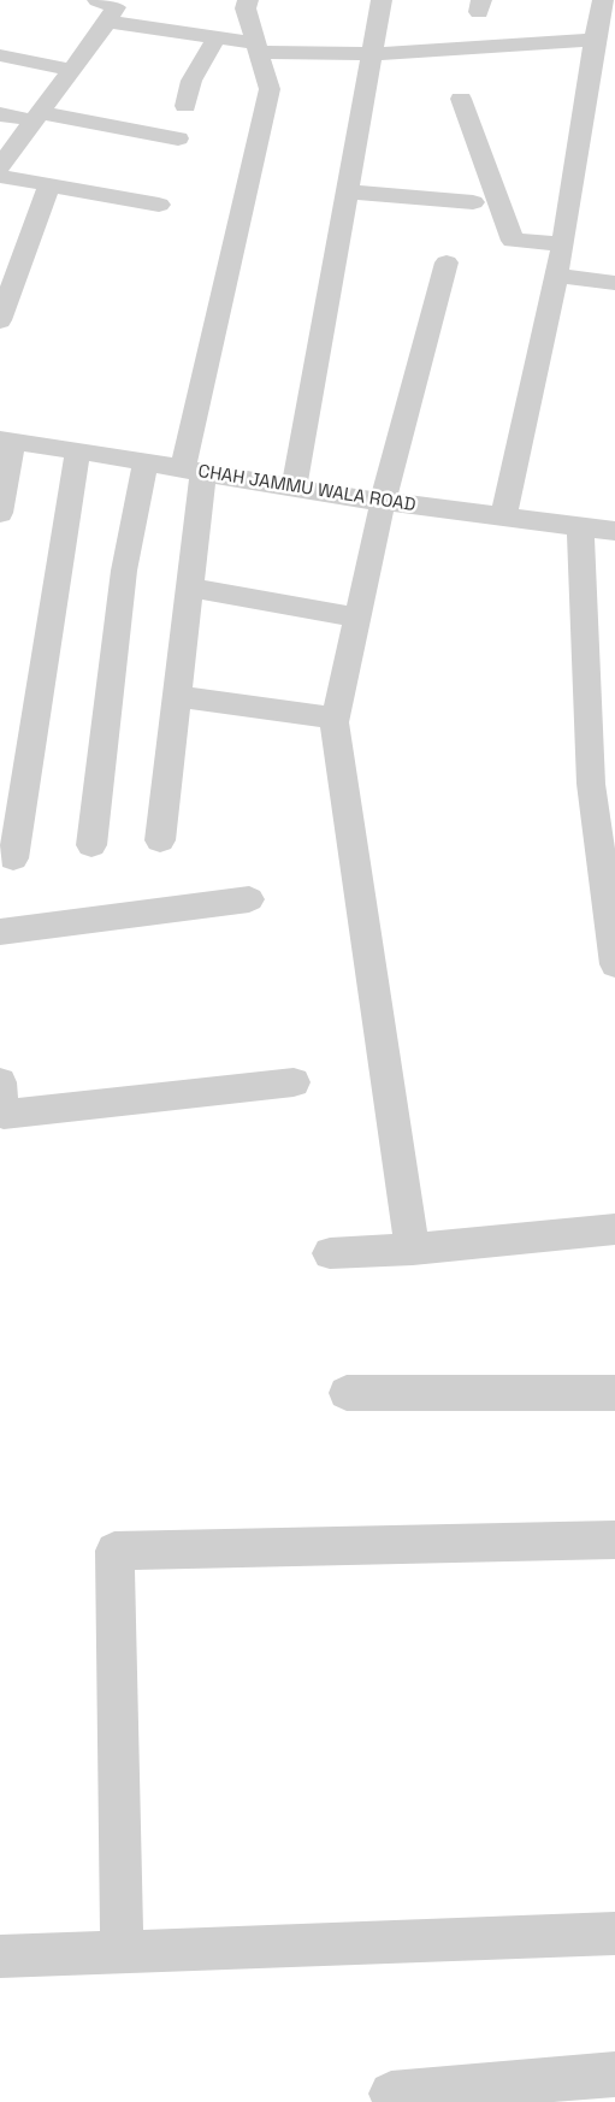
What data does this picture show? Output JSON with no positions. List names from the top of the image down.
{
  "streets": {
    "street": ["CHAH JAMMU WALA ROAD"]
  }
}
